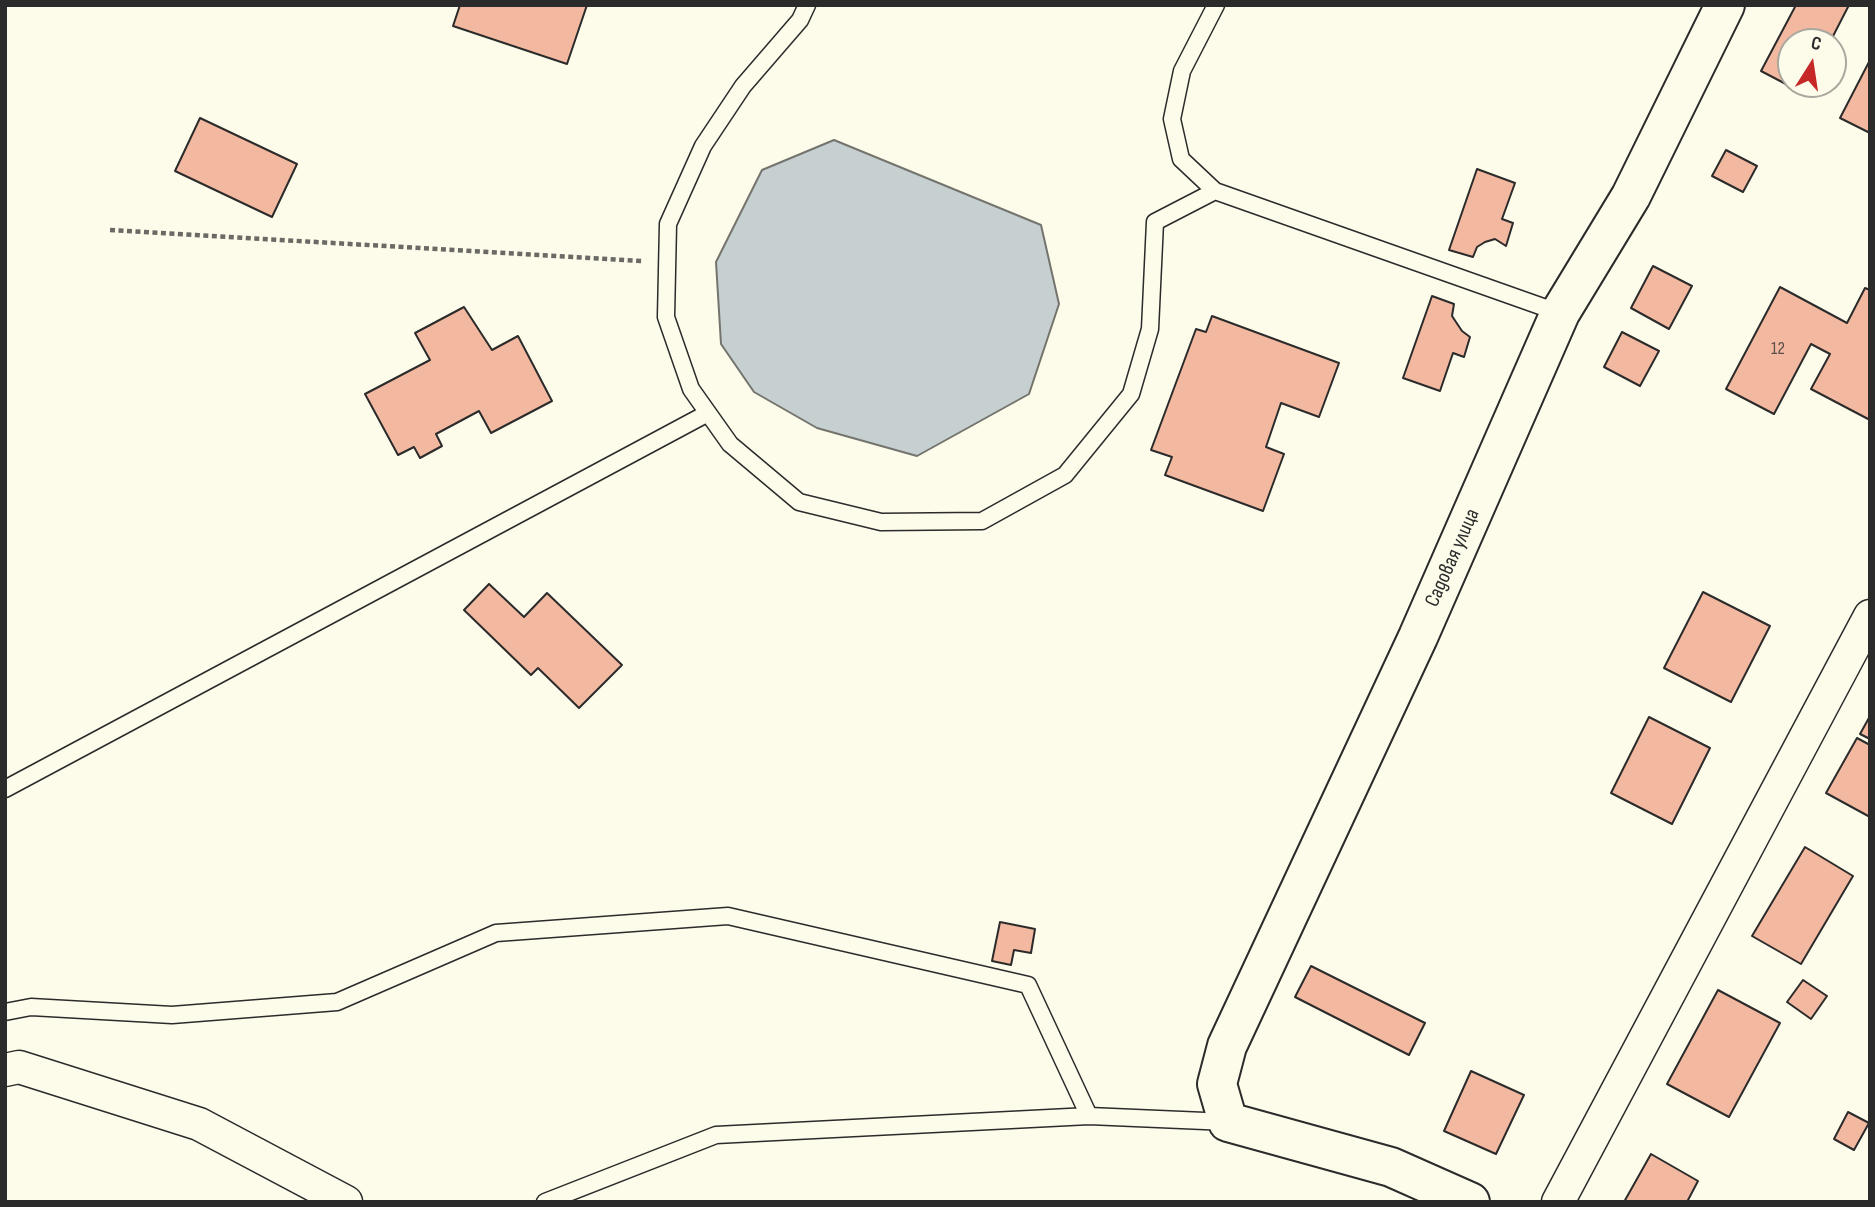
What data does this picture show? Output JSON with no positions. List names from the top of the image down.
{
  "streets": {
    "street": ["Садовая улица"]
  },
  "house_numbers": ["12"],
  "north": "top"
}
